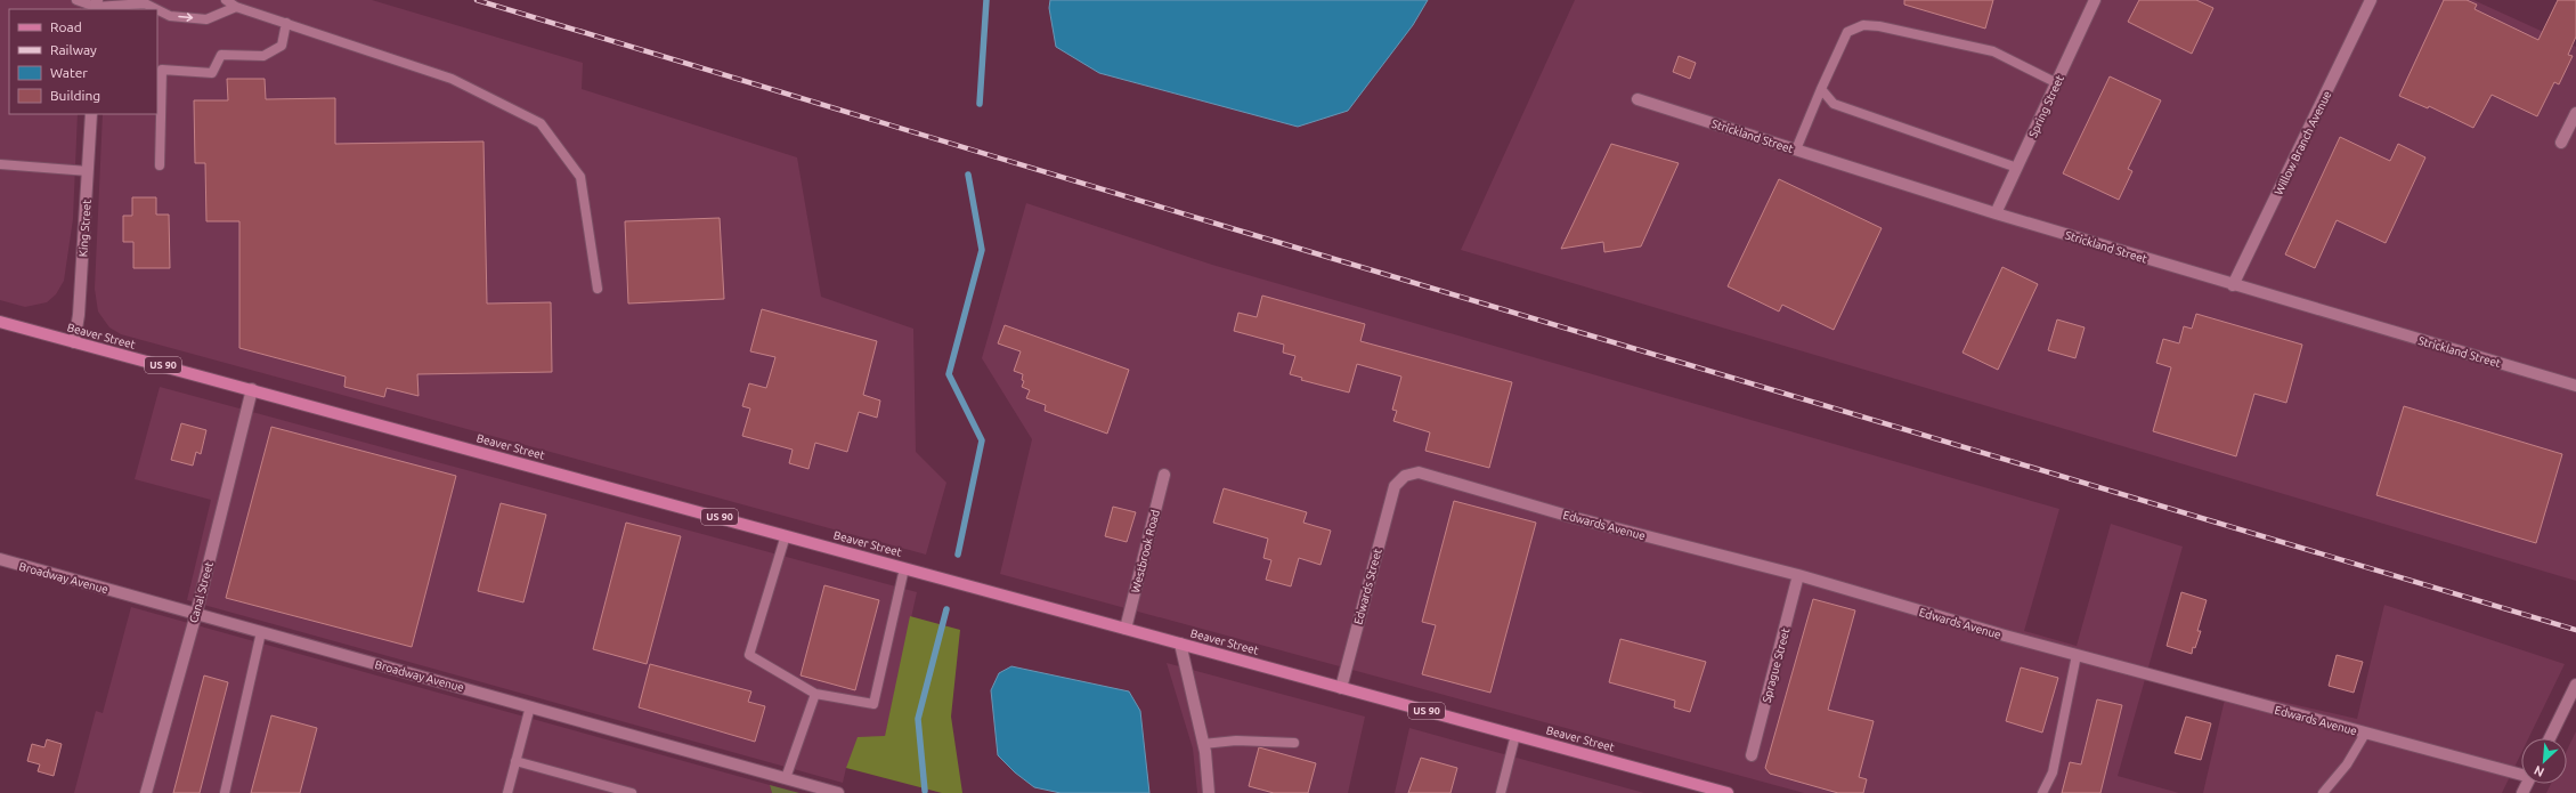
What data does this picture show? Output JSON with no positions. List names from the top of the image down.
{
  "streets": {
    "main road": ["Beaver Street", "US 90"],
    "street": [
      "Spring Street",
      "Strickland Street",
      "Willow Branch Avenue",
      "King Street",
      "Edwards Avenue",
      "Westbrook Road",
      "Broadway Avenue",
      "Edwards Street",
      "Canal Street",
      "Sprague Street"
    ]
  },
  "crossings": [
    ["Spring Street", "Strickland Street"],
    ["Strickland Street", "Willow Branch Avenue"],
    ["King Street", "Beaver Street"],
    ["Beaver Street", "Westbrook Road"],
    ["Beaver Street", "Edwards Street"],
    ["Beaver Street", "Canal Street"],
    ["Edwards Avenue", "Edwards Street"],
    ["Edwards Avenue", "Sprague Street"],
    ["Broadway Avenue", "Canal Street"]
  ],
  "legend": [
    "Road",
    "Railway",
    "Water",
    "Building"
  ],
  "north": "bottom left"
}
